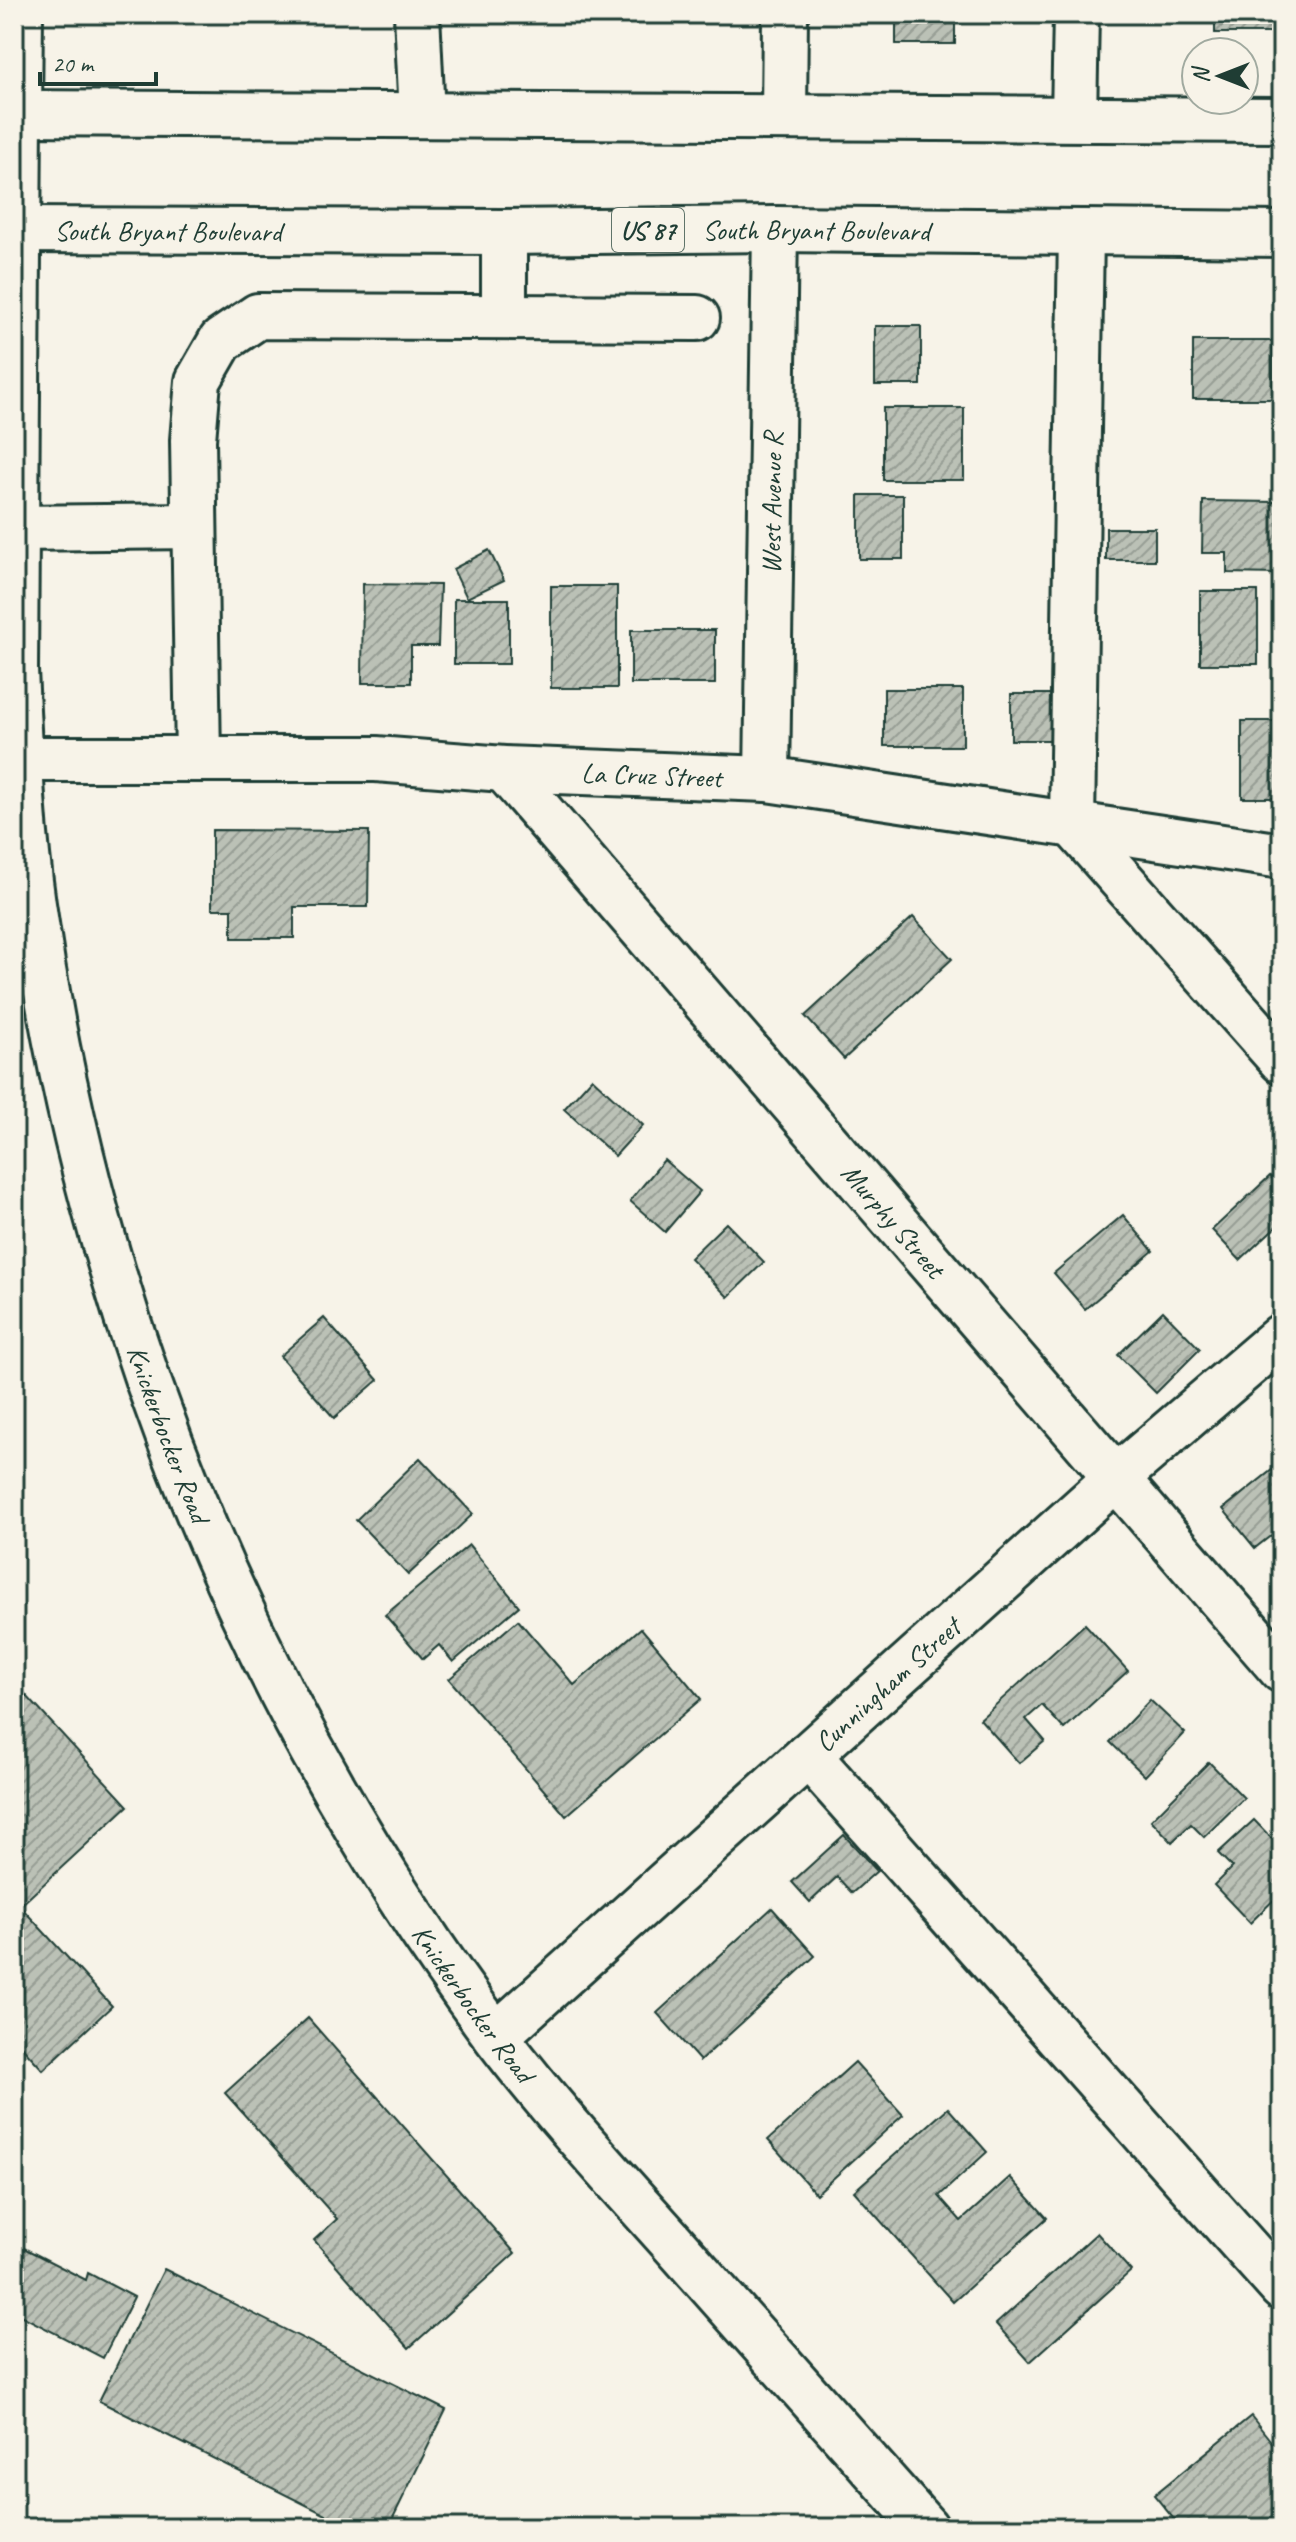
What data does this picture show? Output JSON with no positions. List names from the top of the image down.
{
  "streets": {
    "main road": [
      "South Bryant Boulevard",
      "US 87",
      "West Avenue R",
      "La Cruz Street",
      "Murphy Street",
      "Knickerbocker Road",
      "Cunningham Street"
    ]
  },
  "crossings": [
    ["South Bryant Boulevard", "West Avenue R"],
    ["South Bryant Boulevard", "Knickerbocker Road"],
    ["West Avenue R", "La Cruz Street"],
    ["La Cruz Street", "Murphy Street"],
    ["La Cruz Street", "Knickerbocker Road"],
    ["Murphy Street", "Cunningham Street"],
    ["Knickerbocker Road", "Cunningham Street"]
  ],
  "scale_bar": "20 m",
  "north": "left"
}
